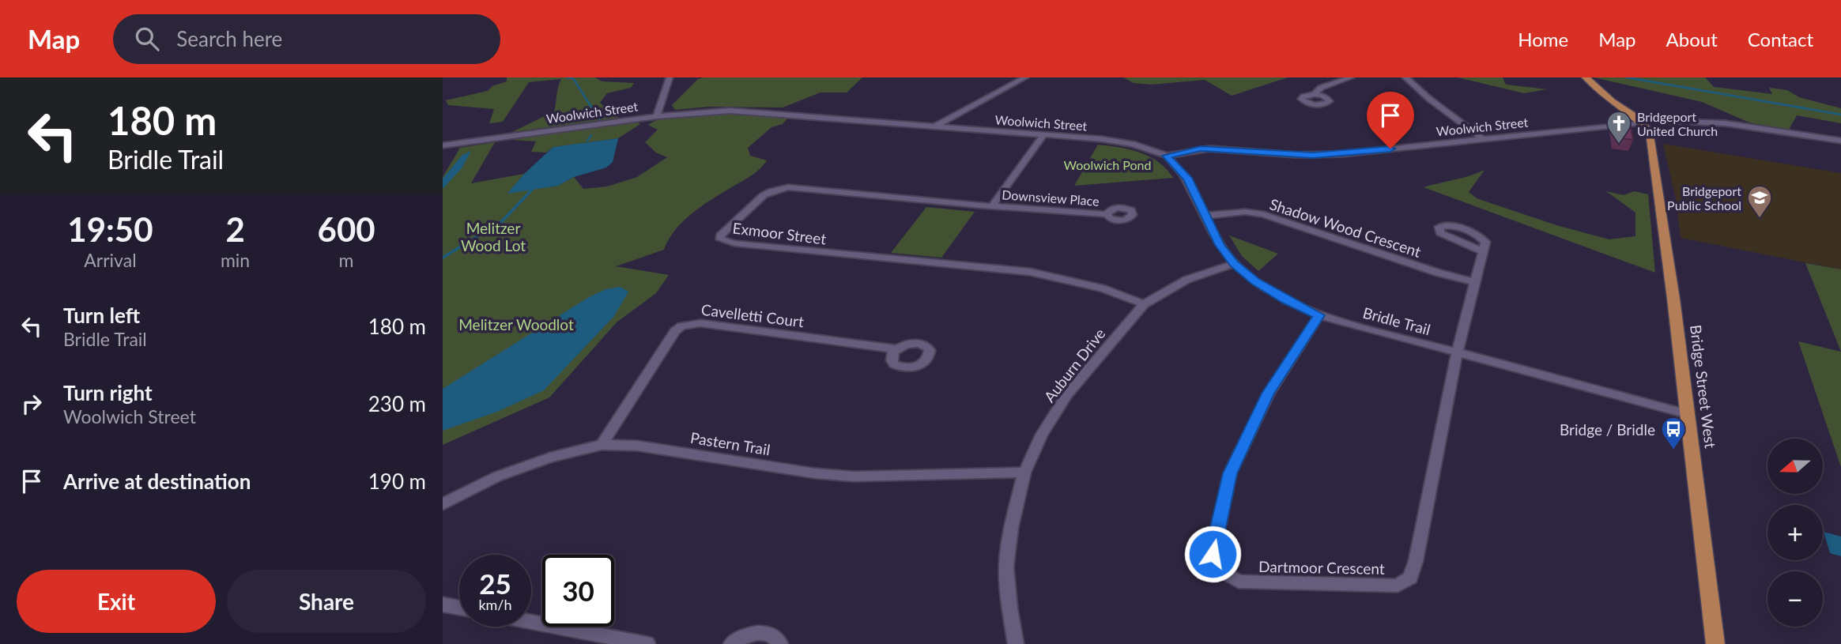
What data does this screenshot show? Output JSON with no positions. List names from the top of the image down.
{
  "streets": {
    "main road": ["Bridge Street West"],
    "street": [
      "Woolwich Street",
      "Downsview Place",
      "Shadow Wood Crescent",
      "Exmoor Street",
      "Cavelletti Court",
      "Bridle Trail",
      "Auburn Drive",
      "Pastern Trail",
      "Dartmoor Crescent"
    ]
  },
  "crossings": [
    ["Woolwich Street", "Bridle Trail"],
    ["Woolwich Street", "Bridge Street West"],
    ["Downsview Place", "Exmoor Street"],
    ["Shadow Wood Crescent", "Bridle Trail"],
    ["Shadow Wood Crescent", "Dartmoor Crescent"],
    ["Exmoor Street", "Auburn Drive"],
    ["Cavelletti Court", "Pastern Trail"],
    ["Bridle Trail", "Auburn Drive"],
    ["Bridle Trail", "Bridge Street West"],
    ["Bridle Trail", "Dartmoor Crescent"],
    ["Auburn Drive", "Pastern Trail"]
  ],
  "parks": ["Woolwich Pond", "Melitzer Wood Lot", "Melitzer Woodlot"],
  "places": {
    "church": ["Bridgeport United Church"],
    "school or university": ["Bridgeport Public School"],
    "bus stop": ["Bridge / Bridle"]
  },
  "north": "left",
  "page": {
    "header": "Map",
    "search": "Search here",
    "nav": [
      "Home",
      "Map",
      "About",
      "Contact"
    ],
    "turn": ["180 m", "Bridle Trail"],
    "eta": [
      "19:50",
      "Arrival",
      "2",
      "min",
      "600",
      "m"
    ],
    "list": [
      {
        "name": "Turn left",
        "note": "Bridle Trail",
        "value": "180 m"
      },
      {
        "name": "Turn right",
        "note": "Woolwich Street",
        "value": "230 m"
      },
      {
        "name": "Arrive at destination",
        "value": "190 m"
      }
    ],
    "map_buttons": ["+", "−"],
    "speed": "25 km/h",
    "limit": "30",
    "buttons": ["Exit", "Share"]
  }
}
